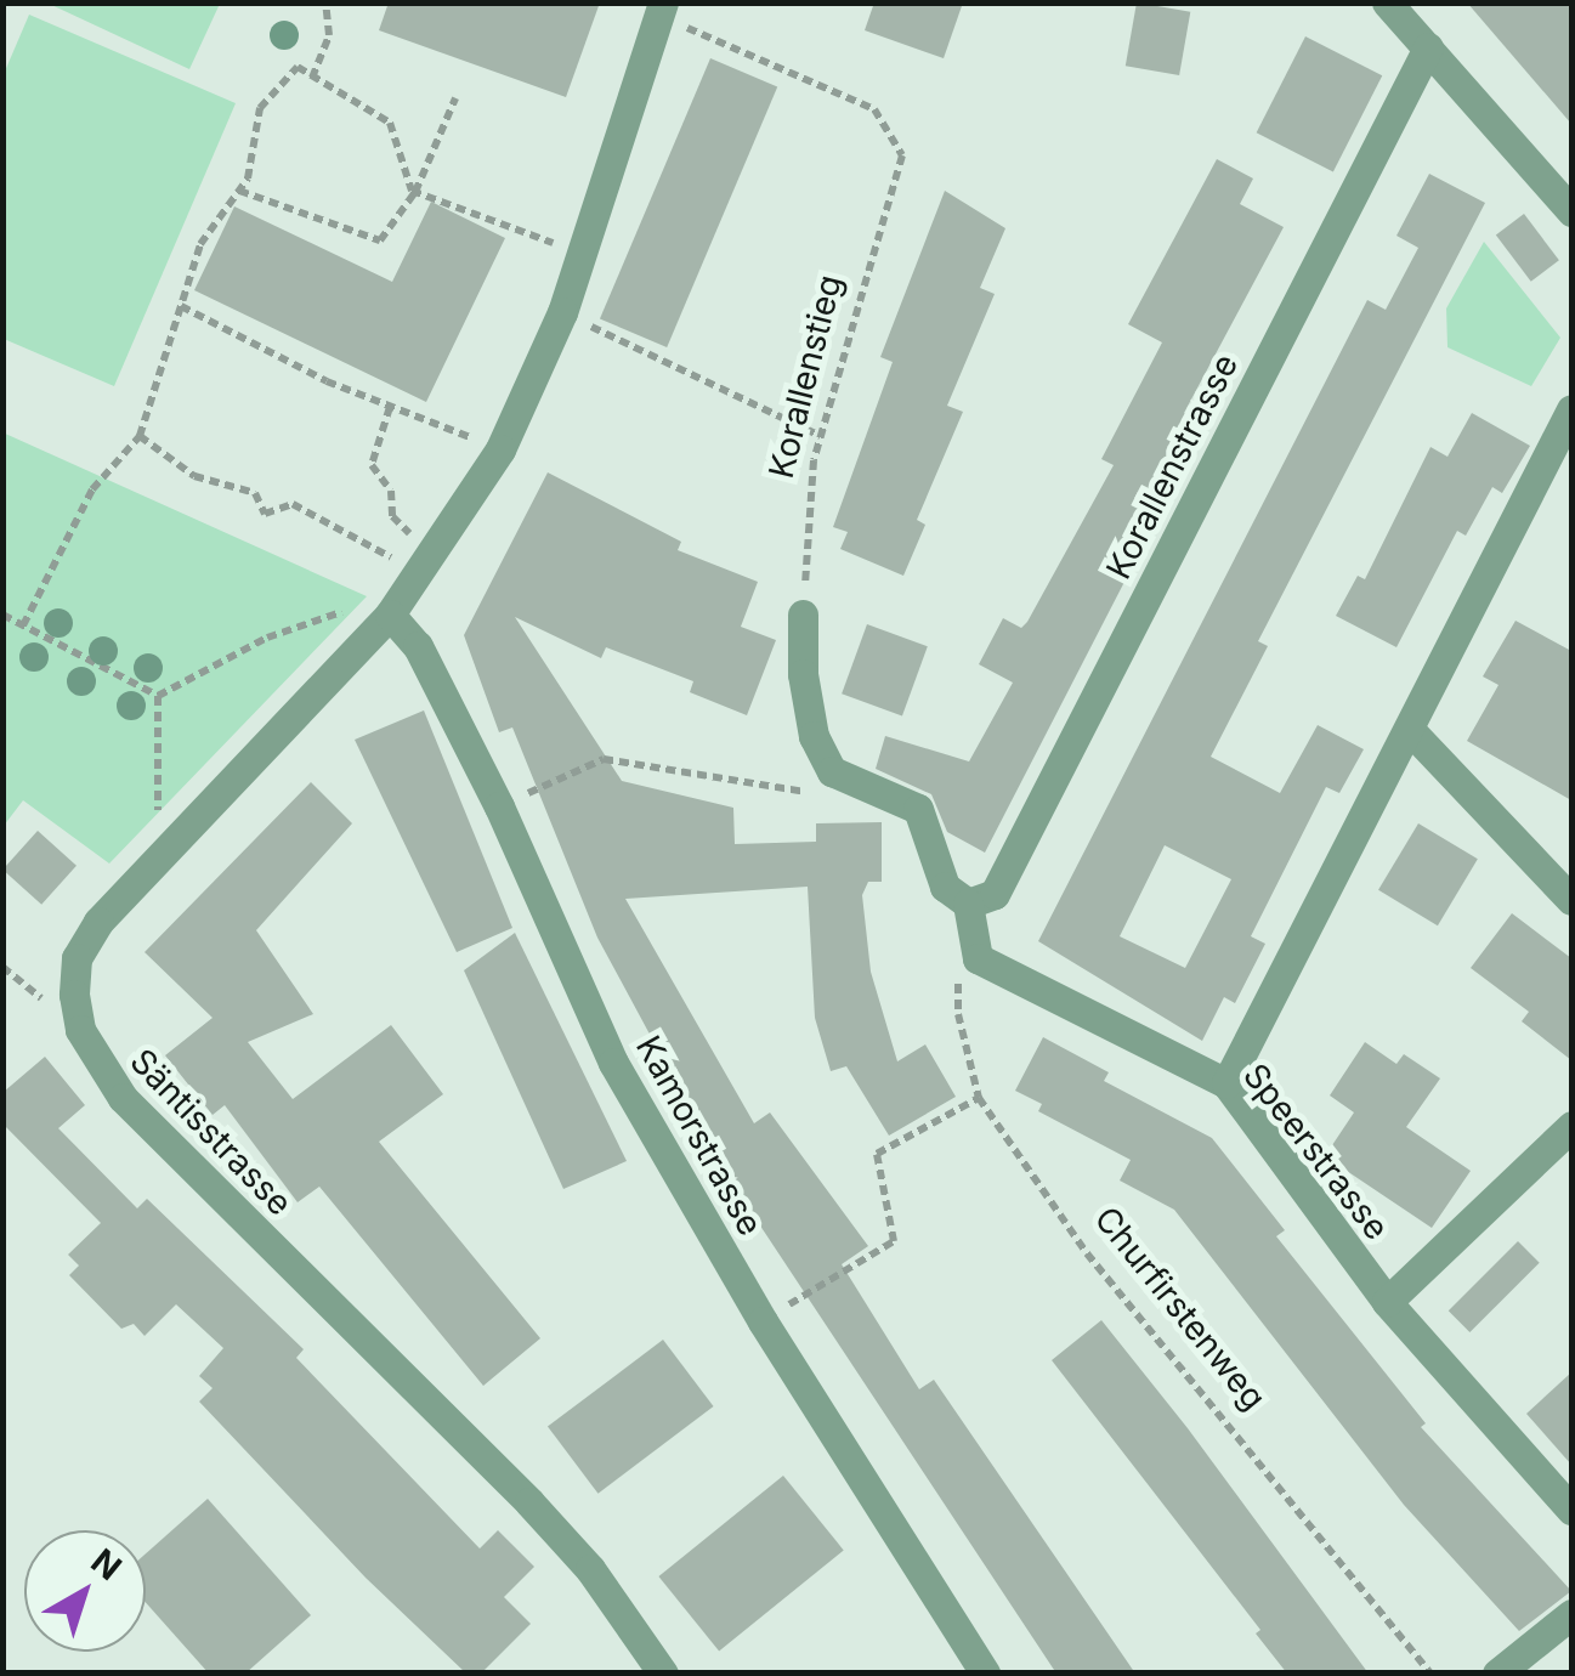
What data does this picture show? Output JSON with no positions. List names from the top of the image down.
{
  "streets": {
    "street": [
      "Korallenstrasse",
      "Säntisstrasse",
      "Kamorstrasse",
      "Speerstrasse"
    ],
    "path": ["Korallenstieg", "Churfirstenweg"]
  },
  "crossings": [
    ["Korallenstieg", "Säntisstrasse"],
    ["Säntisstrasse", "Kamorstrasse"],
    ["Speerstrasse", "Churfirstenweg"]
  ],
  "north": "top right"
}
